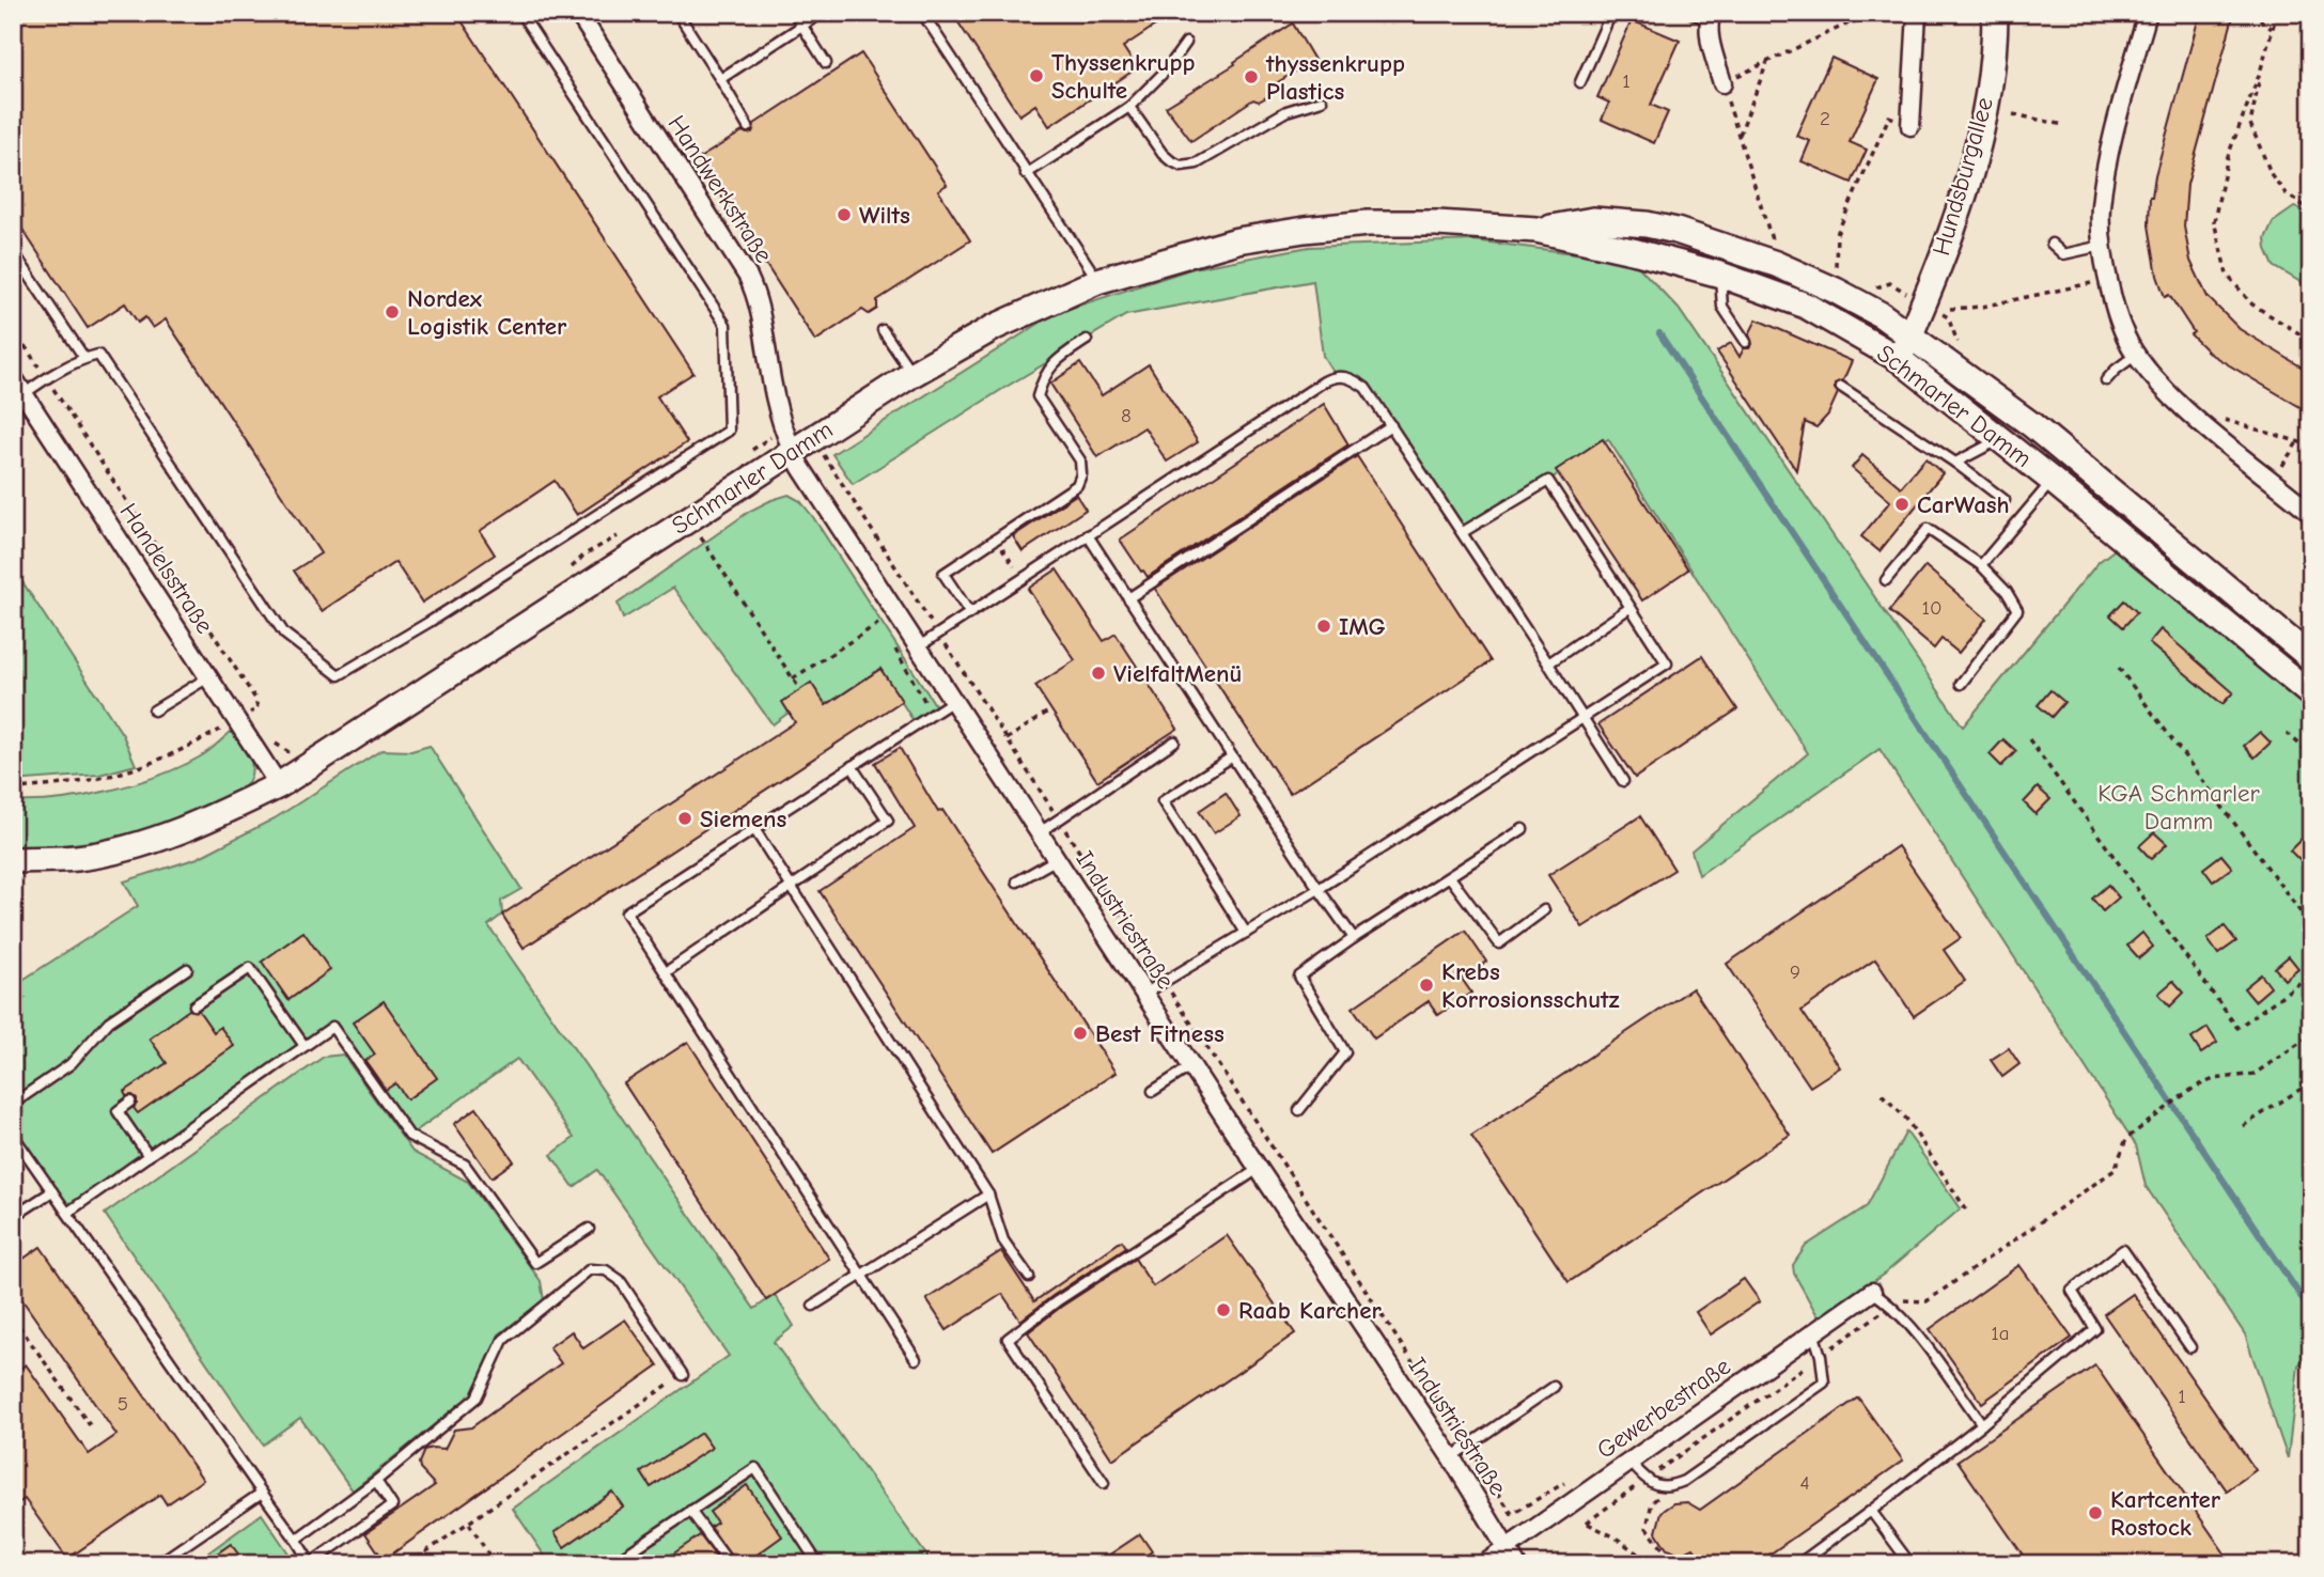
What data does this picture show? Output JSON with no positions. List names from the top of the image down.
{
  "streets": {
    "street": [
      "Hundsburgallee",
      "Handwerkstraße",
      "Schmarler Damm",
      "Handelsstraße",
      "Industriestraße",
      "Gewerbestraße"
    ]
  },
  "crossings": [
    ["Hundsburgallee", "Schmarler Damm"],
    ["Handwerkstraße", "Schmarler Damm"],
    ["Handwerkstraße", "Industriestraße"],
    ["Schmarler Damm", "Handelsstraße"],
    ["Schmarler Damm", "Industriestraße"],
    ["Industriestraße", "Gewerbestraße"]
  ],
  "parks": ["KGA Schmarler Damm"],
  "places": [
    "Thyssenkrupp Schulte",
    "thyssenkrupp Plastics",
    "Wilts",
    "Nordex Logistik Center",
    "CarWash",
    "IMG",
    "VielfaltMenü",
    "Siemens",
    "Krebs Korrosionsschutz",
    "Best Fitness",
    "Raab Karcher",
    "Kartcenter Rostock"
  ],
  "house_numbers": [
    "1",
    "2",
    "8",
    "10",
    "9",
    "1a",
    "1",
    "5",
    "4"
  ]
}
